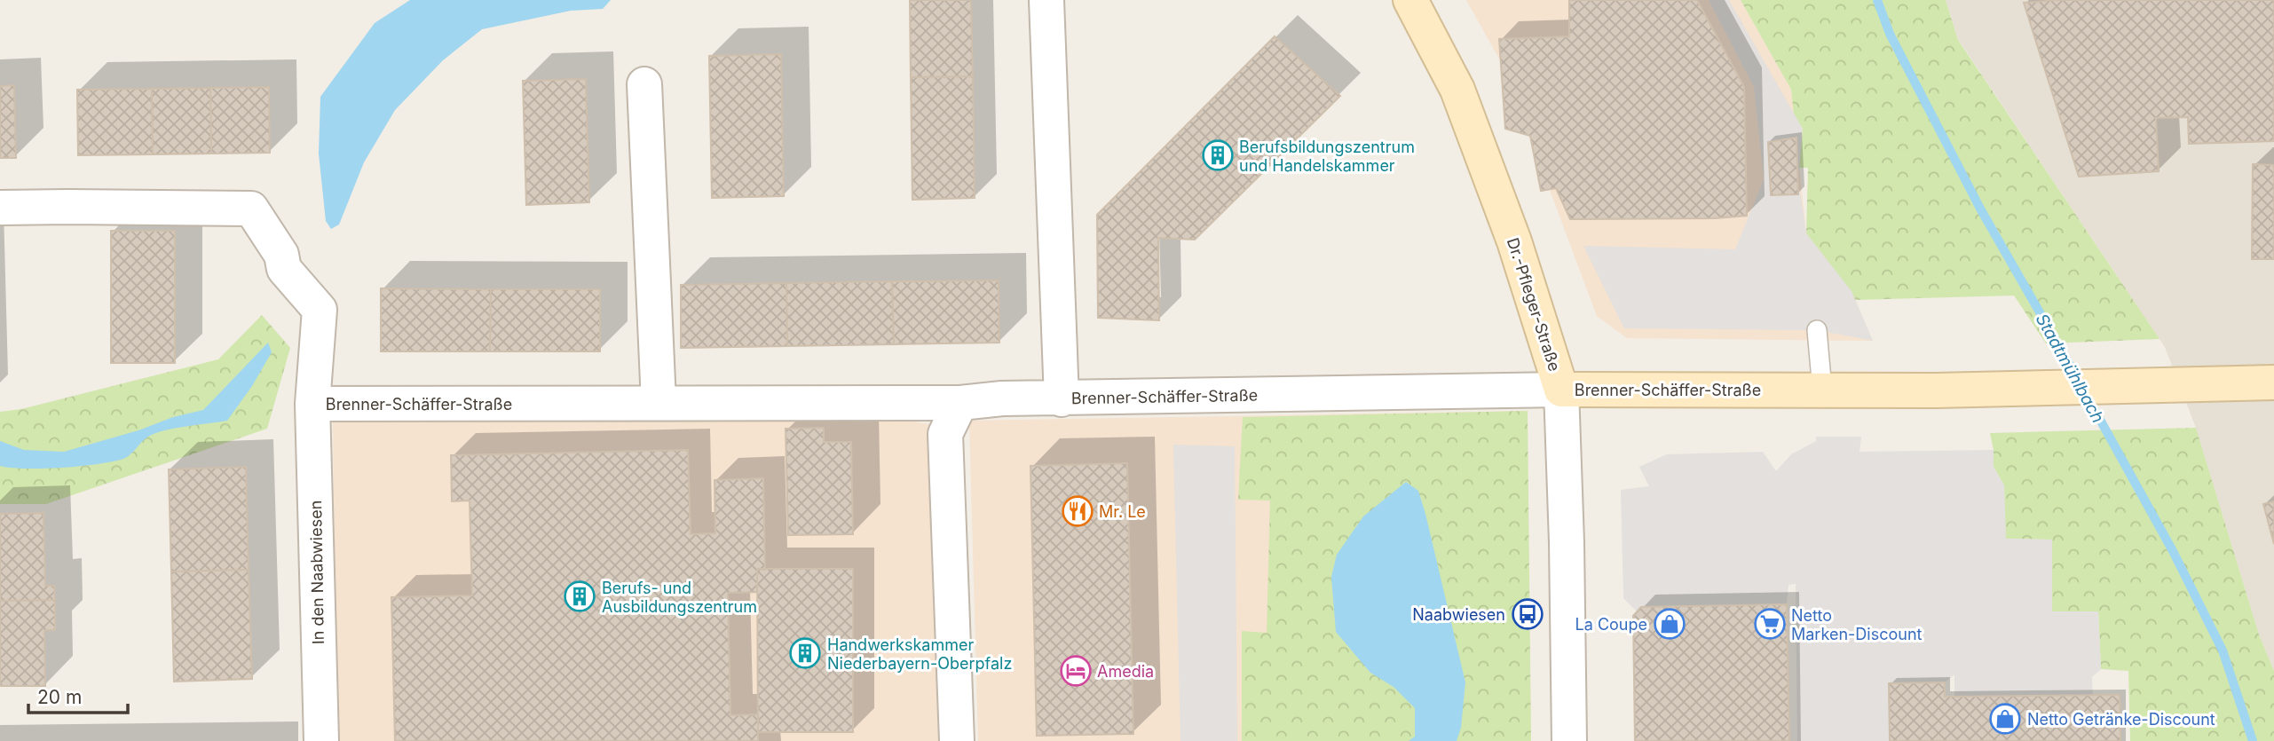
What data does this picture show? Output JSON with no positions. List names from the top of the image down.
{
  "streets": {
    "main road": ["Dr.-Pfleger-Straße", "Brenner-Schäffer-Straße"],
    "street": ["In den Naabwiesen"]
  },
  "crossings": [
    ["Dr.-Pfleger-Straße", "Brenner-Schäffer-Straße"],
    ["Brenner-Schäffer-Straße", "In den Naabwiesen"]
  ],
  "water": ["Stadtmühlbach"],
  "places": {
    "building": ["Berufsbildungszentrum und Handelskammer", "Berufs- und Ausbildungszentrum", "Handwerkskammer Niederbayern-Oberpfalz"],
    "restaurant": ["Mr. Le"],
    "bus stop": ["Naabwiesen"],
    "shop": ["La Coupe", "Netto Getränke-Discount"],
    "supermarket": ["Netto Marken-Discount"],
    "hotel": ["Amedia"]
  },
  "scale_bar": "20 m"
}
